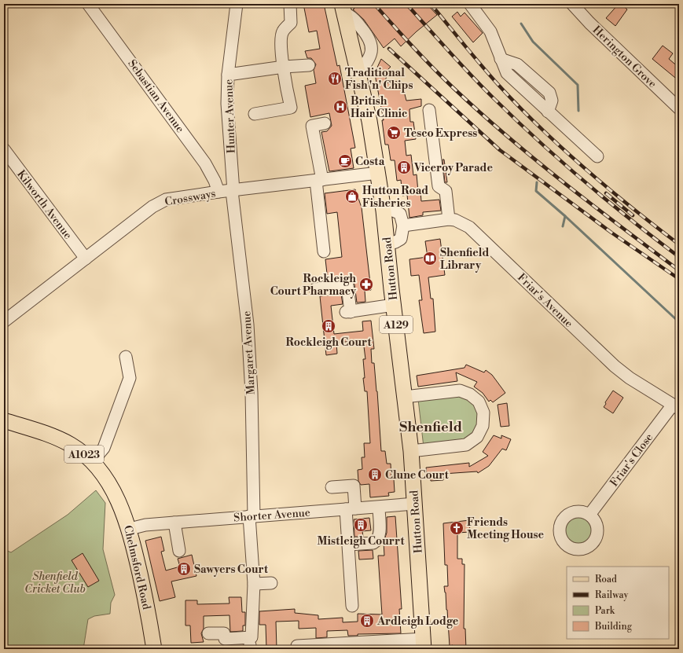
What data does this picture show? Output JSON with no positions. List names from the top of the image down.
{
  "streets": {
    "main road": [
      "Hutton Road",
      "A129",
      "A1023",
      "Chelmsford Road"
    ],
    "street": [
      "Herington Grove",
      "Sebastian Avenue",
      "Hunter Avenue",
      "Crossways",
      "Kilworth Avenue",
      "Friar's Avenue",
      "Margaret Avenue",
      "Friar's Close",
      "Shorter Avenue"
    ]
  },
  "crossings": [
    ["Sebastian Avenue", "Crossways"],
    ["Hunter Avenue", "Crossways"],
    ["Hunter Avenue", "Margaret Avenue"],
    ["Crossways", "Kilworth Avenue"],
    ["Crossways", "Hutton Road"],
    ["Crossways", "Margaret Avenue"],
    ["Hutton Road", "Shorter Avenue"],
    ["Friar's Avenue", "Friar's Close"],
    ["Margaret Avenue", "Shorter Avenue"],
    ["Shorter Avenue", "Chelmsford Road"]
  ],
  "districts": ["Shenfield"],
  "parks": ["Shenfield Cricket Club"],
  "places": {
    "restaurant": ["Traditional Fish 'n' Chips"],
    "hospital": ["British Hair Clinic"],
    "supermarket": ["Tesco Express"],
    "cafe": ["Costa"],
    "building": [
      "Viceroy Parade",
      "Rockleigh Court",
      "Clune Court",
      "Mistleigh Courrt",
      "Sawyers Court",
      "Ardleigh Lodge"
    ],
    "shop": ["Hutton Road Fisheries"],
    "library": ["Shenfield Library"],
    "pharmacy": ["Rockleigh Court Pharmacy"],
    "church": ["Friends Meeting House"]
  },
  "legend": [
    "Road",
    "Railway",
    "Park",
    "Building"
  ]
}
